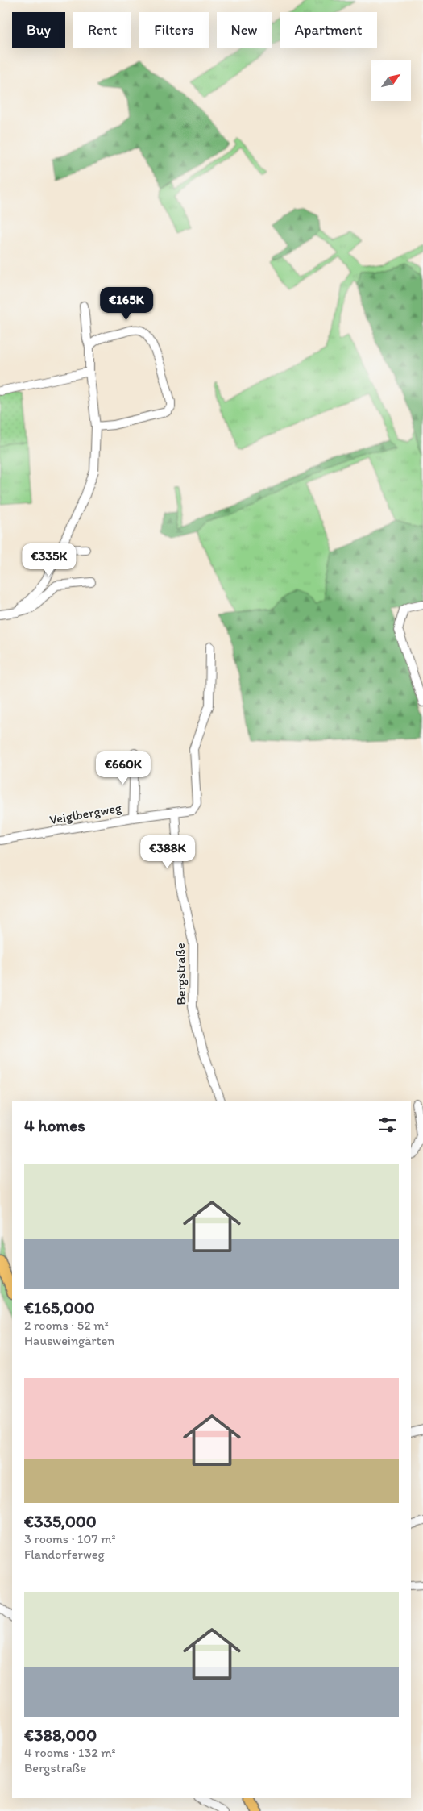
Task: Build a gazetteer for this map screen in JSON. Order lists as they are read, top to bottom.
{
  "streets": {
    "street": ["Veiglbergweg", "Bergstraße"]
  },
  "crossings": [
    ["Veiglbergweg", "Bergstraße"]
  ],
  "north": "top right",
  "page": {
    "chip": [
      "Buy",
      "Rent",
      "Filters",
      "New",
      "Apartment"
    ],
    "price": [
      "€165K",
      "€335K",
      "€660K",
      "€388K"
    ],
    "heading": "4 homes",
    "list": [
      {
        "name": "€165,000",
        "note": "2 rooms · 52 m² · Hausweingärten"
      },
      {
        "name": "€335,000",
        "note": "3 rooms · 107 m² · Flandorferweg"
      },
      {
        "name": "€388,000",
        "note": "4 rooms · 132 m² · Bergstraße"
      }
    ]
  }
}
